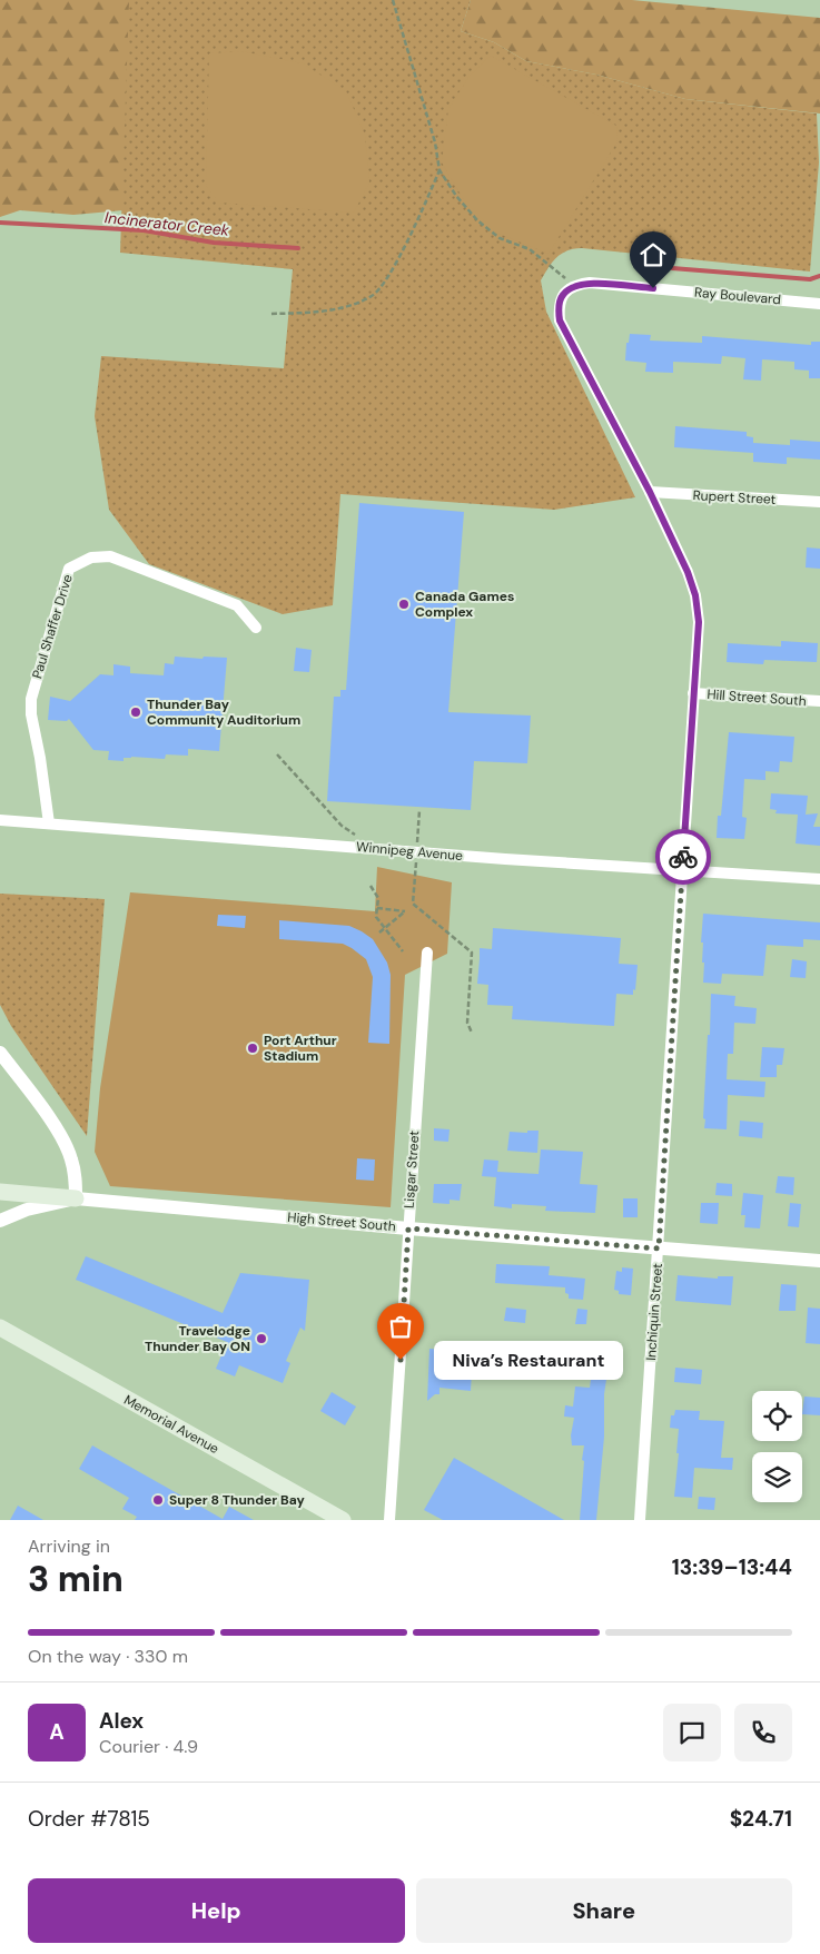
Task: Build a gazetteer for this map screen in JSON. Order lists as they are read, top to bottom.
{
  "streets": {
    "main road": ["Memorial Avenue"],
    "street": [
      "Ray Boulevard",
      "Rupert Street",
      "Paul Shaffer Drive",
      "Hill Street South",
      "Winnipeg Avenue",
      "Lisgar Street",
      "High Street South",
      "Inchiquin Street"
    ]
  },
  "crossings": [
    ["Ray Boulevard", "Inchiquin Street"],
    ["Rupert Street", "Inchiquin Street"],
    ["Paul Shaffer Drive", "Winnipeg Avenue"],
    ["Hill Street South", "Inchiquin Street"],
    ["Winnipeg Avenue", "Inchiquin Street"],
    ["Lisgar Street", "High Street South"],
    ["High Street South", "Inchiquin Street"]
  ],
  "water": ["Incinerator Creek"],
  "places": [
    "Canada Games Complex",
    "Thunder Bay Community Auditorium",
    "Port Arthur Stadium",
    "Travelodge Thunder Bay ON",
    "Niva’s Restaurant",
    "Super 8 Thunder Bay"
  ],
  "page": {
    "bubble": "Niva’s Restaurant",
    "heading": ["3 min", "Arriving in", "13:39–13:44"],
    "panel": [
      "Alex",
      "Courier · 4.9",
      "Order #7815",
      "$24.71"
    ],
    "bar": "On the way · 330 m",
    "round": "A",
    "buttons": ["Help", "Share"]
  }
}
